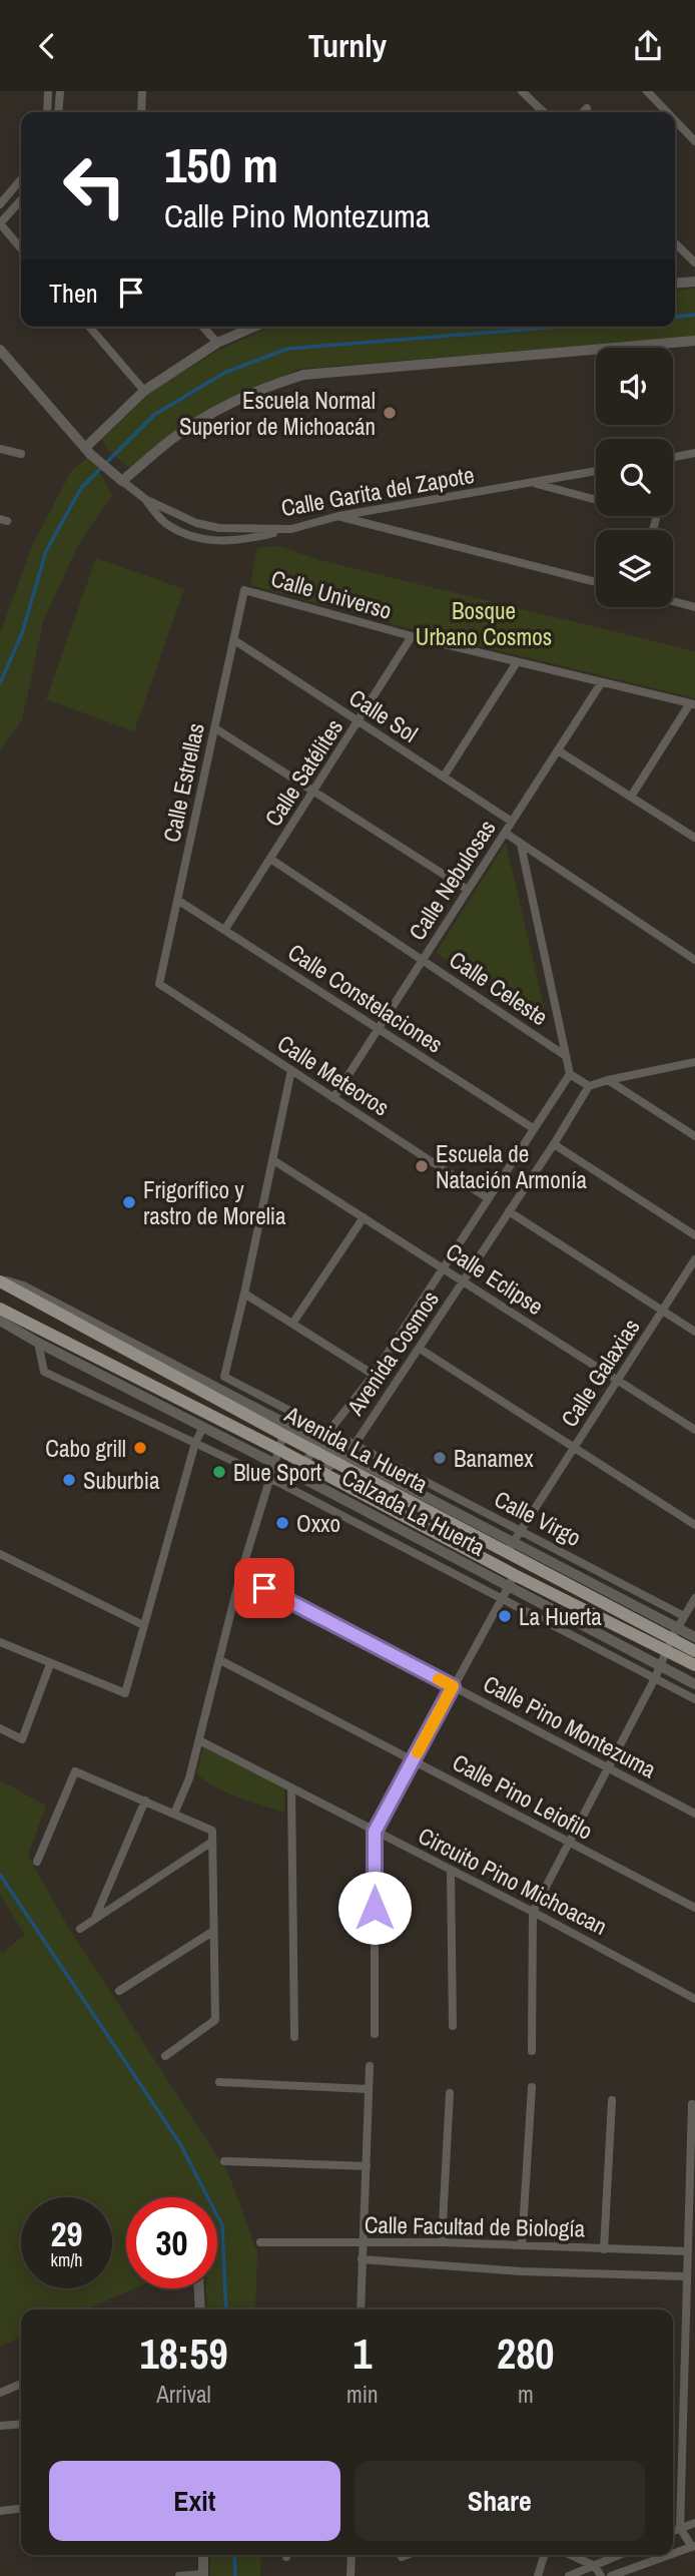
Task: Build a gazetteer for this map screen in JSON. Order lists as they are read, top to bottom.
{
  "streets": {
    "main road": ["Avenida La Huerta"],
    "street": [
      "Calle Garita del Zapote",
      "Calle Universo",
      "Calle Sol",
      "Calle Satélites",
      "Calle Estrellas",
      "Calle Nebulosas",
      "Calle Celeste",
      "Calle Constelaciones",
      "Calle Meteoros",
      "Calle Eclipse",
      "Avenida Cosmos",
      "Calle Galaxias",
      "Calzada La Huerta",
      "Calle Virgo",
      "Calle Pino Montezuma",
      "Calle Pino Leiofilo",
      "Circuito Pino Michoacan",
      "Calle Facultad de Biología"
    ]
  },
  "crossings": [
    ["Calle Universo", "Calle Satélites"],
    ["Calle Universo", "Calle Estrellas"],
    ["Calle Universo", "Calle Nebulosas"],
    ["Calle Sol", "Calle Satélites"],
    ["Calle Sol", "Calle Estrellas"],
    ["Calle Sol", "Calle Nebulosas"],
    ["Calle Satélites", "Calle Celeste"],
    ["Calle Satélites", "Calle Constelaciones"],
    ["Calle Estrellas", "Calle Constelaciones"],
    ["Calle Estrellas", "Calle Meteoros"],
    ["Calle Nebulosas", "Calle Celeste"],
    ["Calle Nebulosas", "Calle Constelaciones"],
    ["Calle Nebulosas", "Calle Meteoros"],
    ["Calle Constelaciones", "Avenida Cosmos"],
    ["Calle Meteoros", "Avenida Cosmos"],
    ["Calle Eclipse", "Avenida Cosmos"],
    ["Calle Eclipse", "Calle Galaxias"],
    ["Avenida Cosmos", "Avenida La Huerta"],
    ["Avenida Cosmos", "Calzada La Huerta"],
    ["Avenida Cosmos", "Calle Virgo"],
    ["Calle Galaxias", "Avenida La Huerta"],
    ["Calle Galaxias", "Calle Virgo"],
    ["Avenida La Huerta", "Calzada La Huerta"],
    ["Avenida La Huerta", "Calle Virgo"]
  ],
  "parks": ["Bosque Urbano Cosmos"],
  "places": [
    "Escuela Normal Superior de Michoacán",
    "Escuela de Natación Armonía",
    "Frigorífico y rastro de Morelia",
    "Cabo grill",
    "Banamex",
    "Blue Sport",
    "Suburbia",
    "Oxxo",
    "La Huerta"
  ],
  "page": {
    "header": "Turnly",
    "turn": ["150 m", "Calle Pino Montezuma"],
    "then": "Then",
    "speed": "29 km/h",
    "limit": "30",
    "eta": [
      "18:59",
      "Arrival",
      "1",
      "min",
      "280",
      "m"
    ],
    "buttons": ["Exit", "Share"]
  }
}
